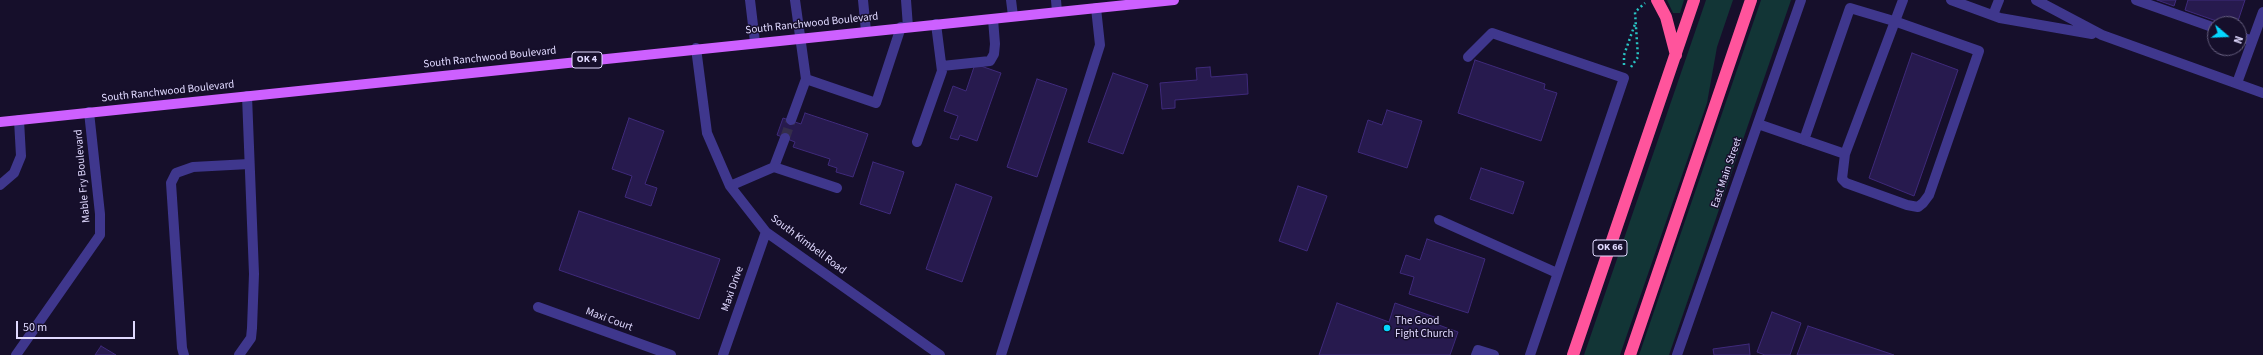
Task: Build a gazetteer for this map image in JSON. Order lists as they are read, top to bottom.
{
  "streets": {
    "highway": ["OK 66"],
    "main road": ["South Ranchwood Boulevard", "OK 4"],
    "street": [
      "East Main Street",
      "Mable Fry Boulevard",
      "South Kimbell Road",
      "Maxi Drive",
      "Maxi Court"
    ]
  },
  "crossings": [
    ["South Ranchwood Boulevard", "Mable Fry Boulevard"],
    ["South Ranchwood Boulevard", "South Kimbell Road"],
    ["South Kimbell Road", "Maxi Drive"]
  ],
  "places": ["The Good Fight Church"],
  "scale_bar": "50 m",
  "north": "right"
}
